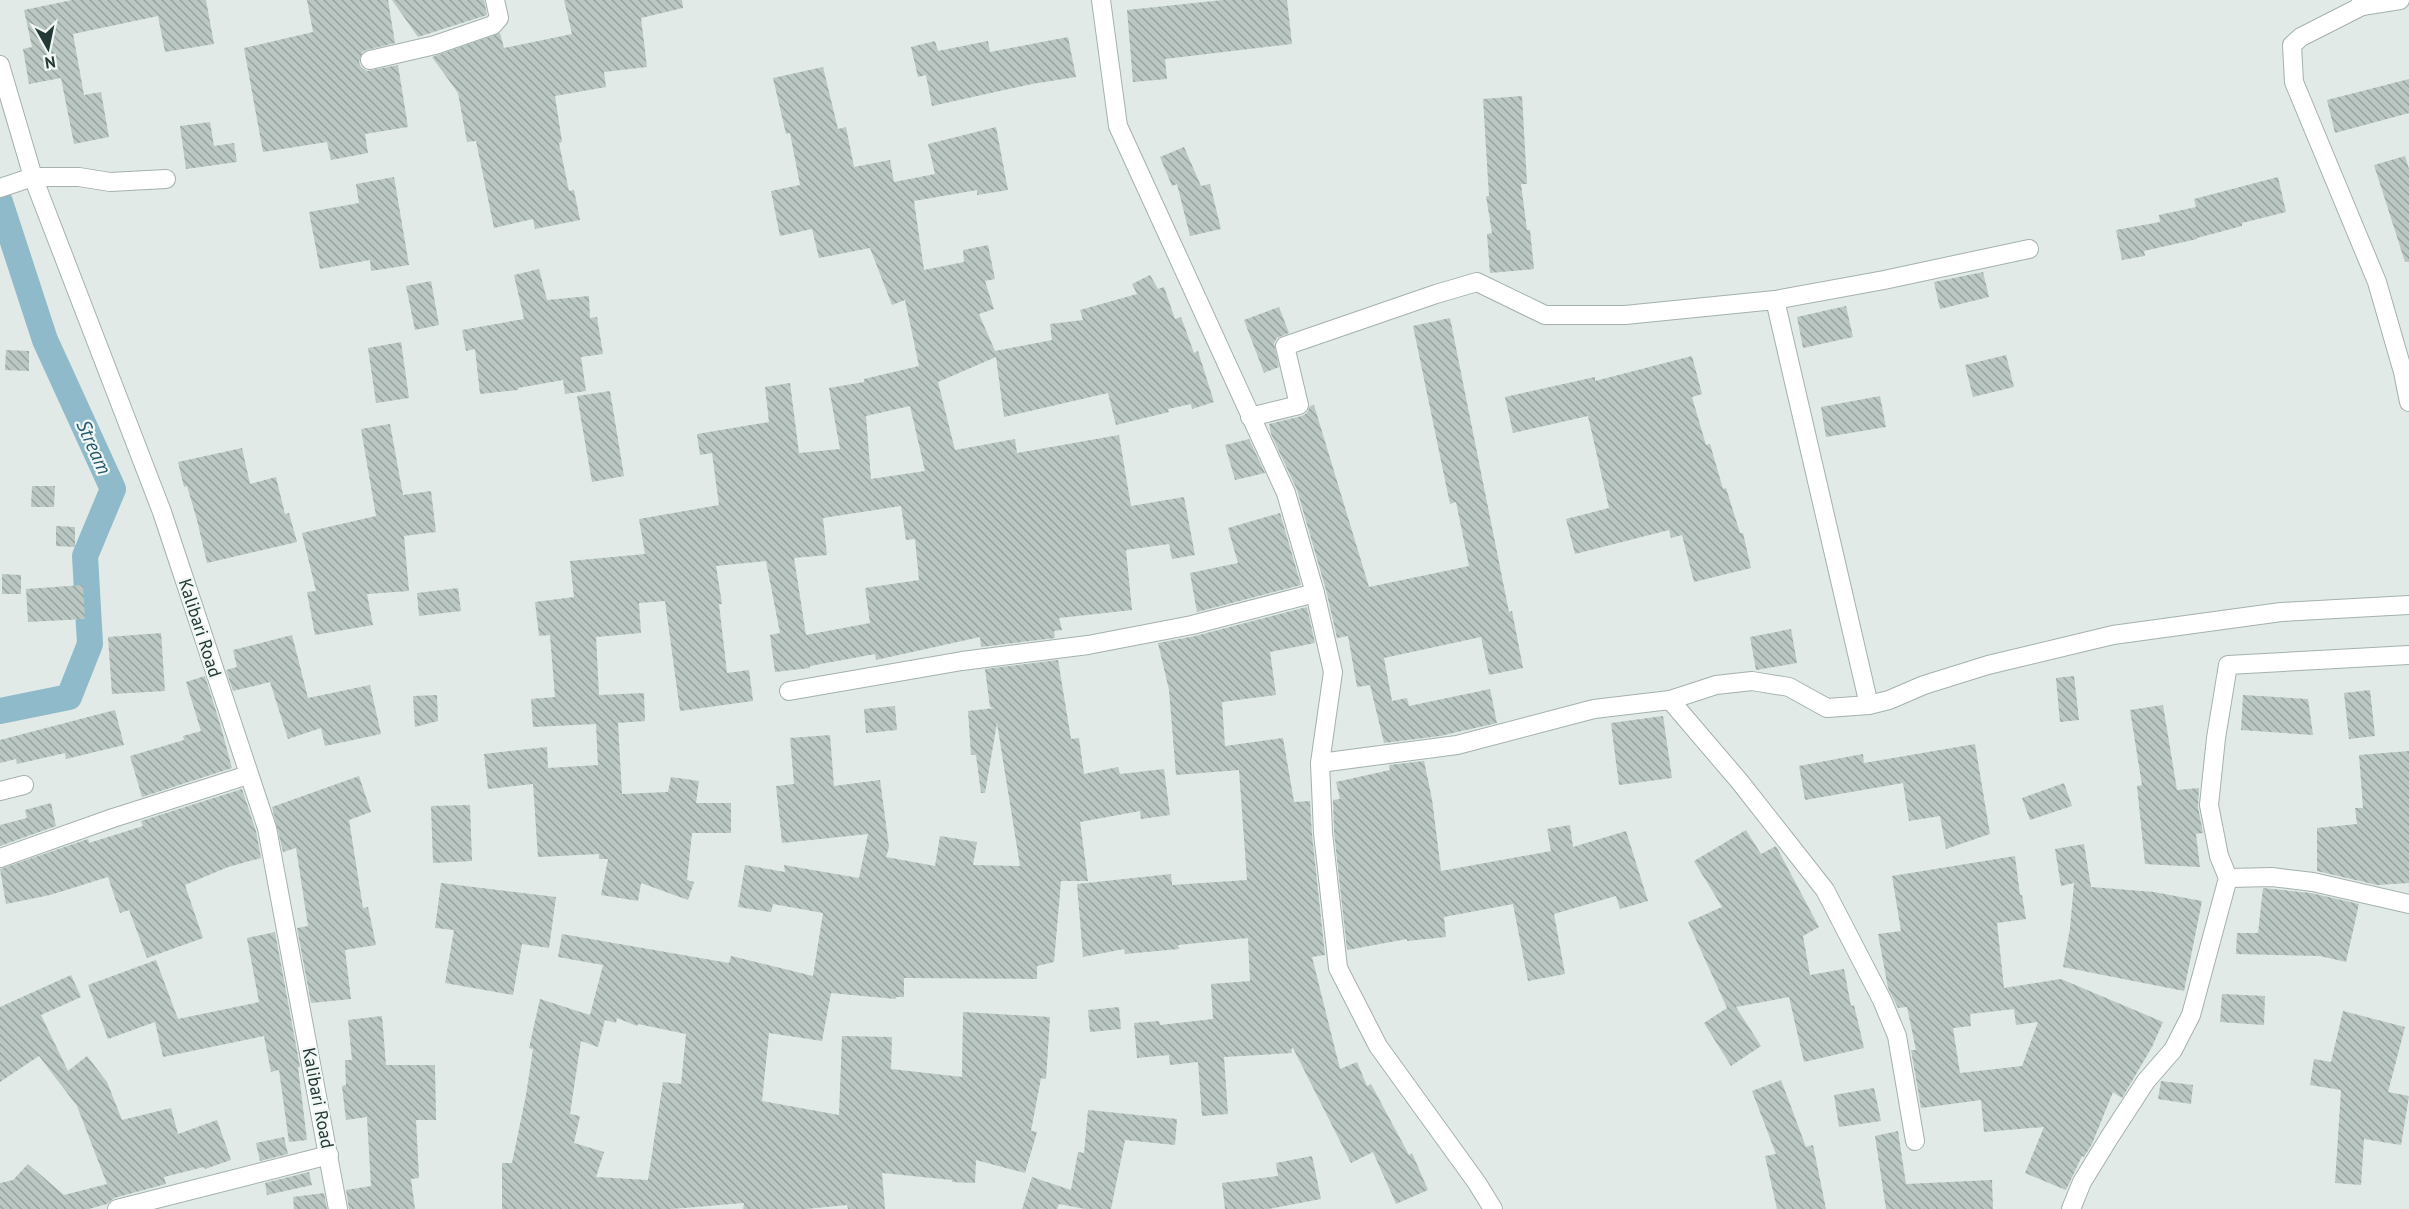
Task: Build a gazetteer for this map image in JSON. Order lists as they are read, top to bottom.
{
  "streets": {
    "street": ["Kalibari Road"]
  },
  "water": ["Stream"],
  "north": "bottom"
}
